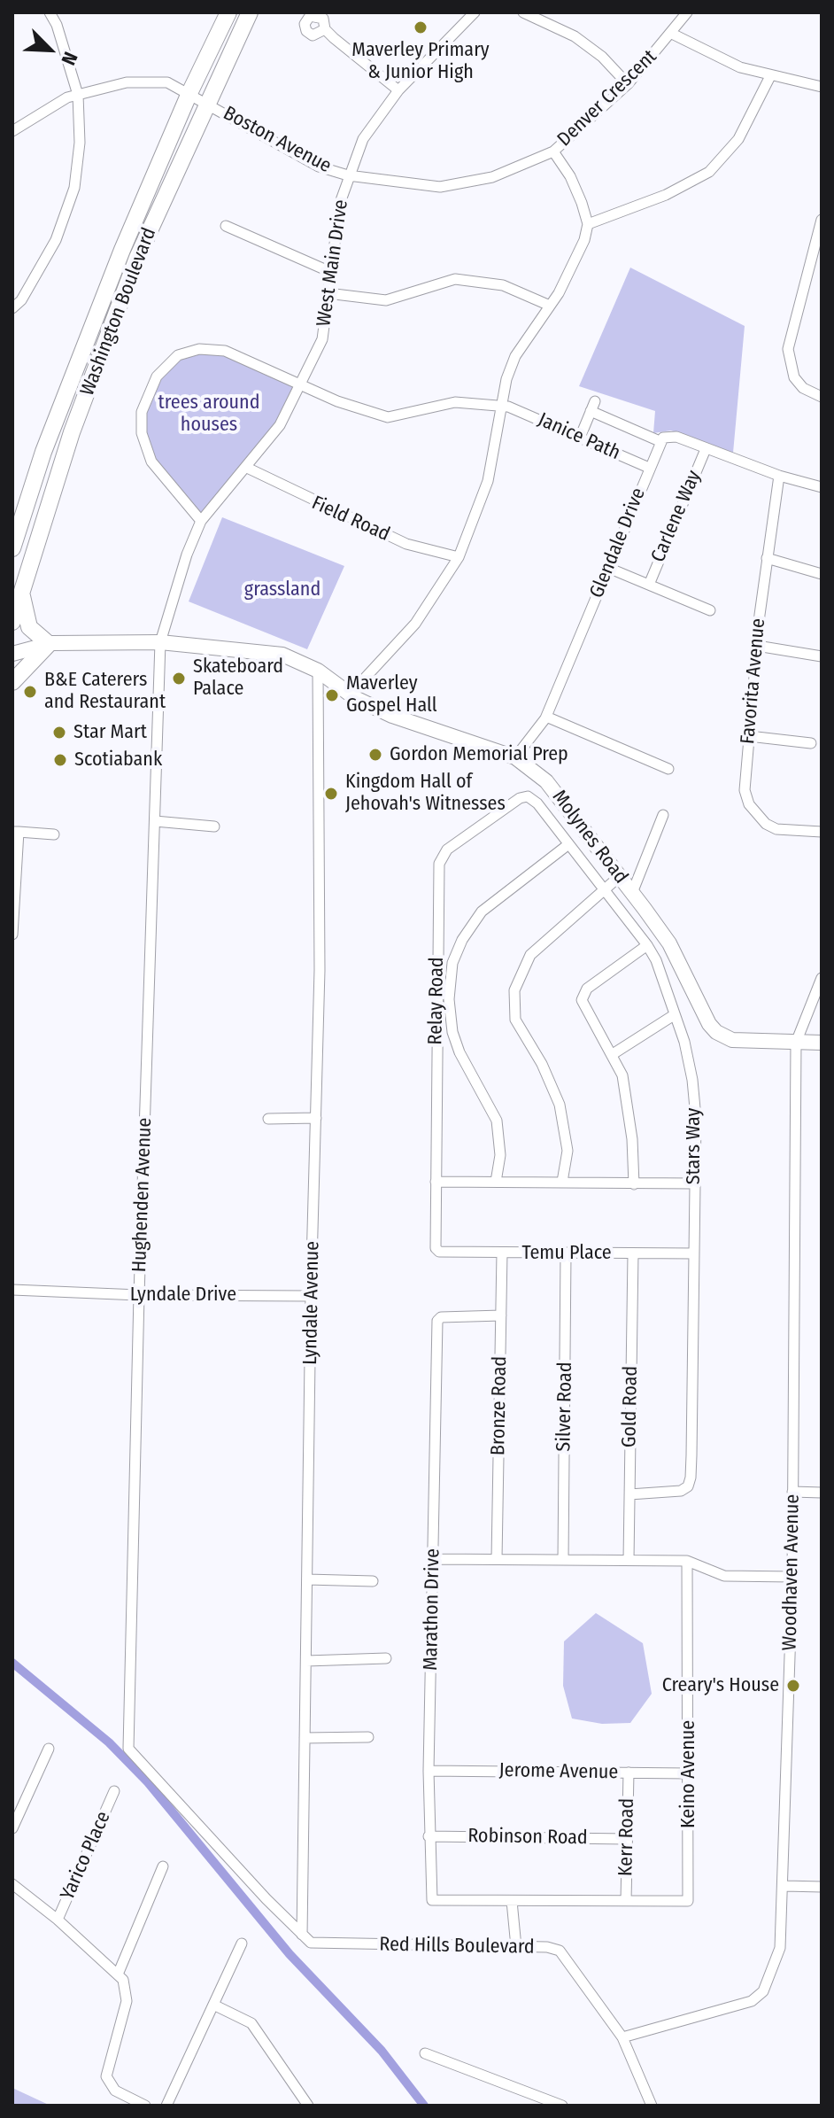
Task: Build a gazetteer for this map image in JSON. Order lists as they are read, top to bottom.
{
  "streets": {
    "highway": ["Washington Boulevard"],
    "main road": ["Molynes Road"],
    "street": [
      "Denver Crescent",
      "Boston Avenue",
      "West Main Drive",
      "Janice Path",
      "Carlene Way",
      "Field Road",
      "Glendale Drive",
      "Favorita Avenue",
      "Relay Road",
      "Stars Way",
      "Hughenden Avenue",
      "Temu Place",
      "Lyndale Drive",
      "Lyndale Avenue",
      "Bronze Road",
      "Silver Road",
      "Gold Road",
      "Woodhaven Avenue",
      "Marathon Drive",
      "Jerome Avenue",
      "Keino Avenue",
      "Robinson Road",
      "Kerr Road",
      "Yarico Place",
      "Red Hills Boulevard"
    ]
  },
  "crossings": [
    ["Denver Crescent", "Boston Avenue"],
    ["Denver Crescent", "West Main Drive"],
    ["Boston Avenue", "West Main Drive"],
    ["Boston Avenue", "Washington Boulevard"],
    ["West Main Drive", "Janice Path"],
    ["West Main Drive", "Field Road"],
    ["West Main Drive", "Molynes Road"],
    ["West Main Drive", "Hughenden Avenue"],
    ["Janice Path", "Glendale Drive"],
    ["Glendale Drive", "Molynes Road"],
    ["Molynes Road", "Hughenden Avenue"],
    ["Molynes Road", "Lyndale Avenue"],
    ["Molynes Road", "Woodhaven Avenue"],
    ["Relay Road", "Stars Way"],
    ["Relay Road", "Temu Place"],
    ["Stars Way", "Temu Place"],
    ["Stars Way", "Gold Road"],
    ["Hughenden Avenue", "Lyndale Drive"],
    ["Hughenden Avenue", "Lyndale Avenue"],
    ["Hughenden Avenue", "Red Hills Boulevard"],
    ["Temu Place", "Bronze Road"],
    ["Temu Place", "Silver Road"],
    ["Temu Place", "Gold Road"],
    ["Lyndale Drive", "Lyndale Avenue"],
    ["Lyndale Avenue", "Red Hills Boulevard"],
    ["Bronze Road", "Marathon Drive"],
    ["Woodhaven Avenue", "Red Hills Boulevard"],
    ["Marathon Drive", "Jerome Avenue"],
    ["Marathon Drive", "Keino Avenue"],
    ["Marathon Drive", "Robinson Road"],
    ["Jerome Avenue", "Keino Avenue"],
    ["Jerome Avenue", "Kerr Road"],
    ["Keino Avenue", "Kerr Road"],
    ["Robinson Road", "Kerr Road"]
  ],
  "parks": ["trees around houses", "grassland"],
  "places": [
    "Maverley Primary & Junior High",
    "Skateboard Palace",
    "B&E Caterers and Restaurant",
    "Maverley Gospel Hall",
    "Star Mart",
    "Gordon Memorial Prep",
    "Scotiabank",
    "Kingdom Hall of Jehovah's Witnesses",
    "Creary's House"
  ],
  "north": "bottom right"
}
